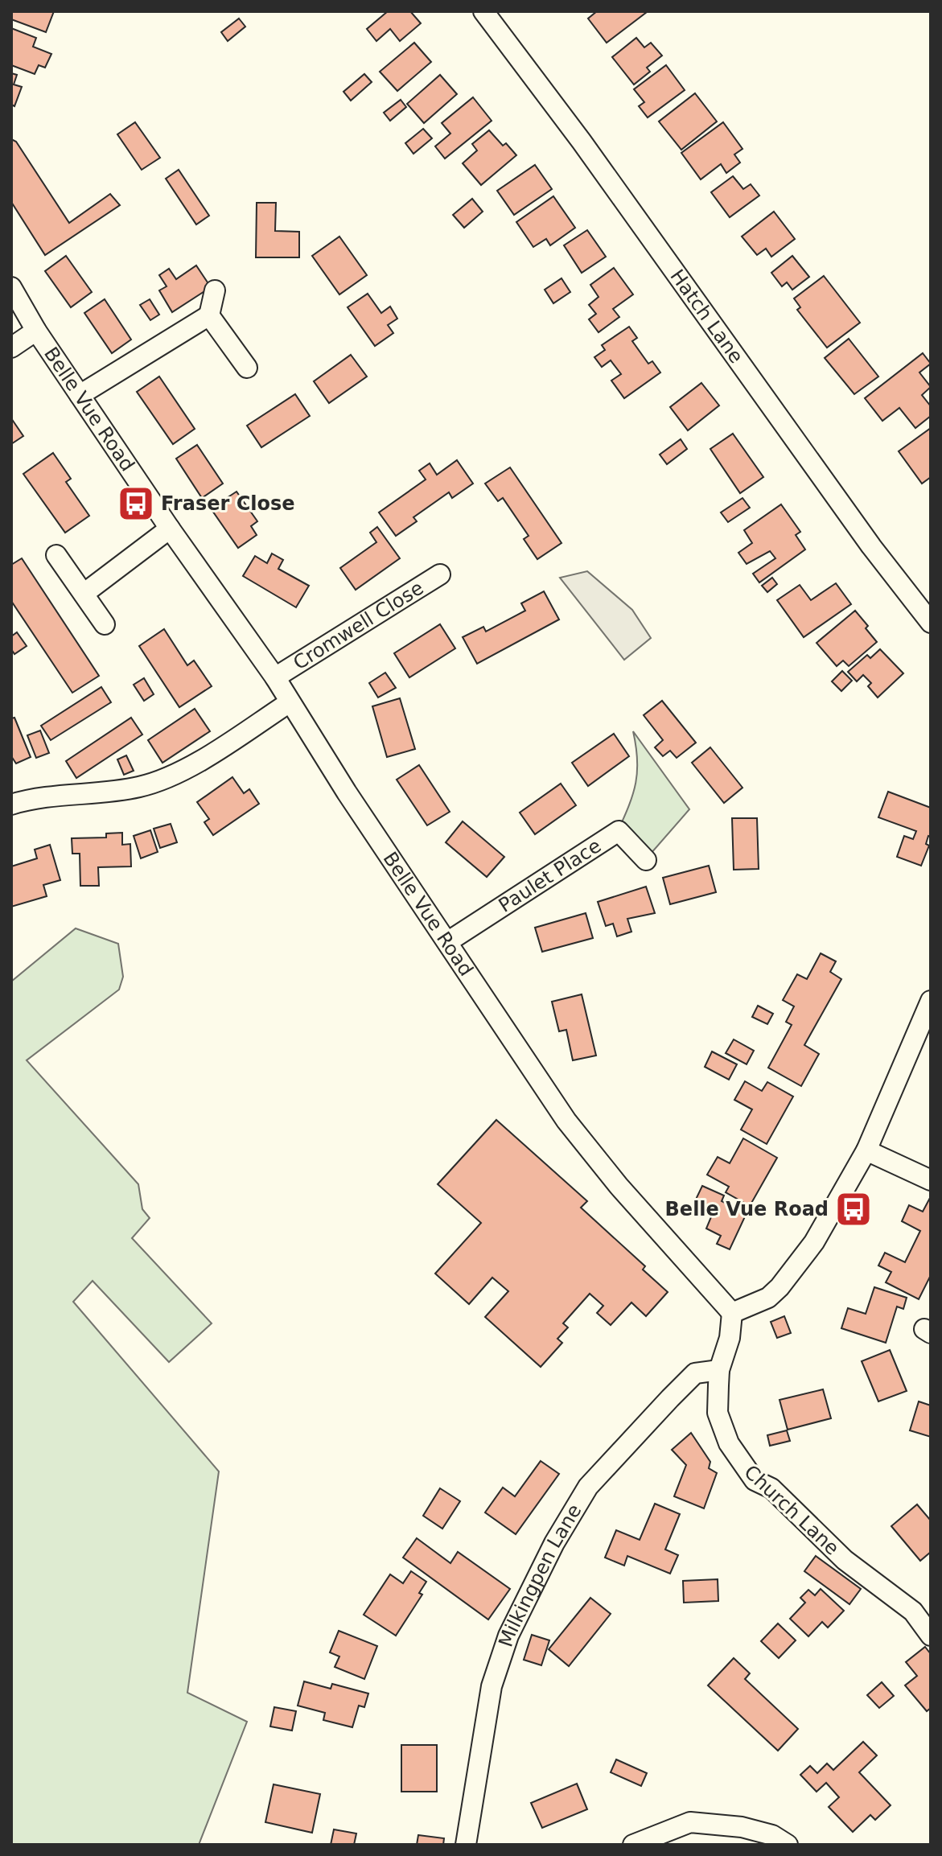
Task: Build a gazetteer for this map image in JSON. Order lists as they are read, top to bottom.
{
  "streets": {
    "street": [
      "Hatch Lane",
      "Belle Vue Road",
      "Cromwell Close",
      "Paulet Place",
      "Church Lane",
      "Milkingpen Lane"
    ]
  },
  "crossings": [
    ["Belle Vue Road", "Cromwell Close"],
    ["Belle Vue Road", "Paulet Place"],
    ["Belle Vue Road", "Church Lane"],
    ["Church Lane", "Milkingpen Lane"]
  ],
  "places": {
    "bus stop": ["Fraser Close", "Belle Vue Road"]
  }
}
